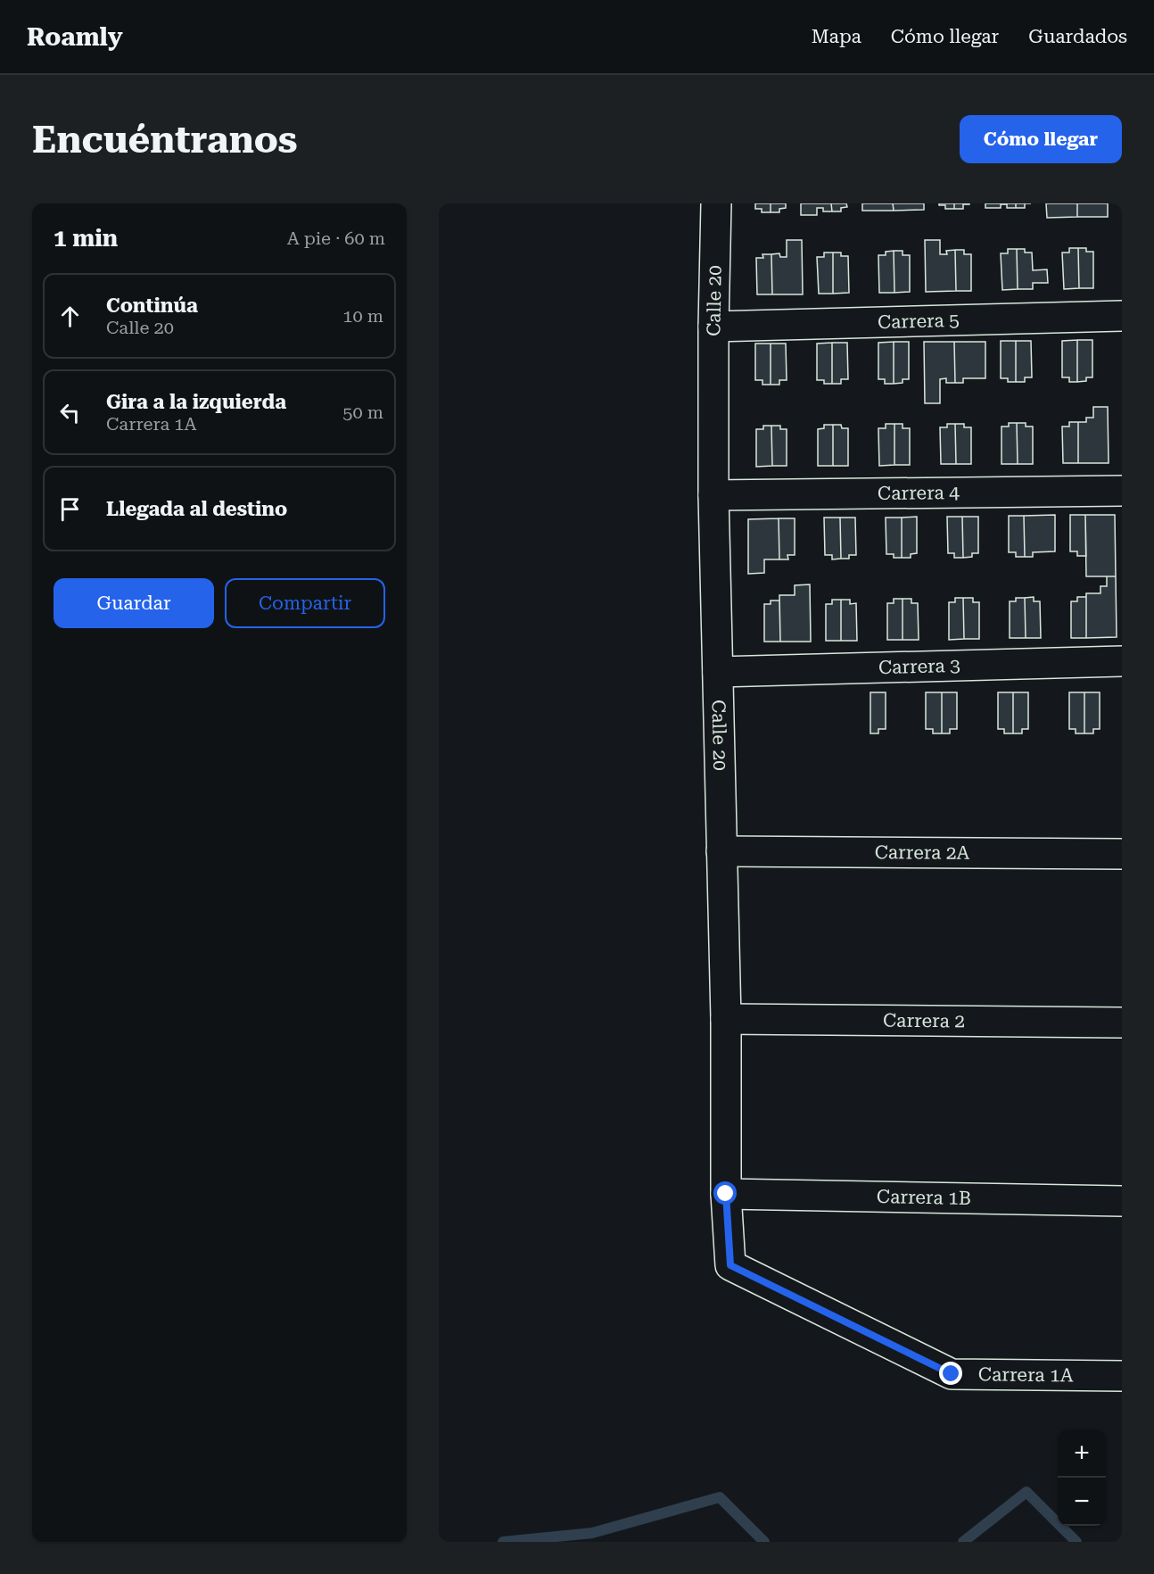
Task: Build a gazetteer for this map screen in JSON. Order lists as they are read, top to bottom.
{
  "streets": {
    "street": [
      "Calle 20",
      "Carrera 5",
      "Carrera 4",
      "Carrera 3",
      "Carrera 2A",
      "Carrera 2",
      "Carrera 1B",
      "Carrera 1A"
    ]
  },
  "crossings": [
    ["Calle 20", "Carrera 5"],
    ["Calle 20", "Carrera 4"],
    ["Calle 20", "Carrera 3"],
    ["Calle 20", "Carrera 2A"],
    ["Calle 20", "Carrera 2"],
    ["Calle 20", "Carrera 1B"],
    ["Calle 20", "Carrera 1A"]
  ],
  "page": {
    "header": "Roamly",
    "nav": ["Mapa", "Cómo llegar", "Guardados"],
    "buttons": [
      "Cómo llegar",
      ["Guardar", "Compartir"]
    ],
    "title": "Encuéntranos",
    "heading": ["1 min", "A pie · 60 m"],
    "list": [
      ["Continúa", "Calle 20", "10 m"],
      ["Gira a la izquierda", "Carrera 1A", "50 m"],
      "Llegada al destino"
    ],
    "map_buttons": ["+", "−"]
  }
}
